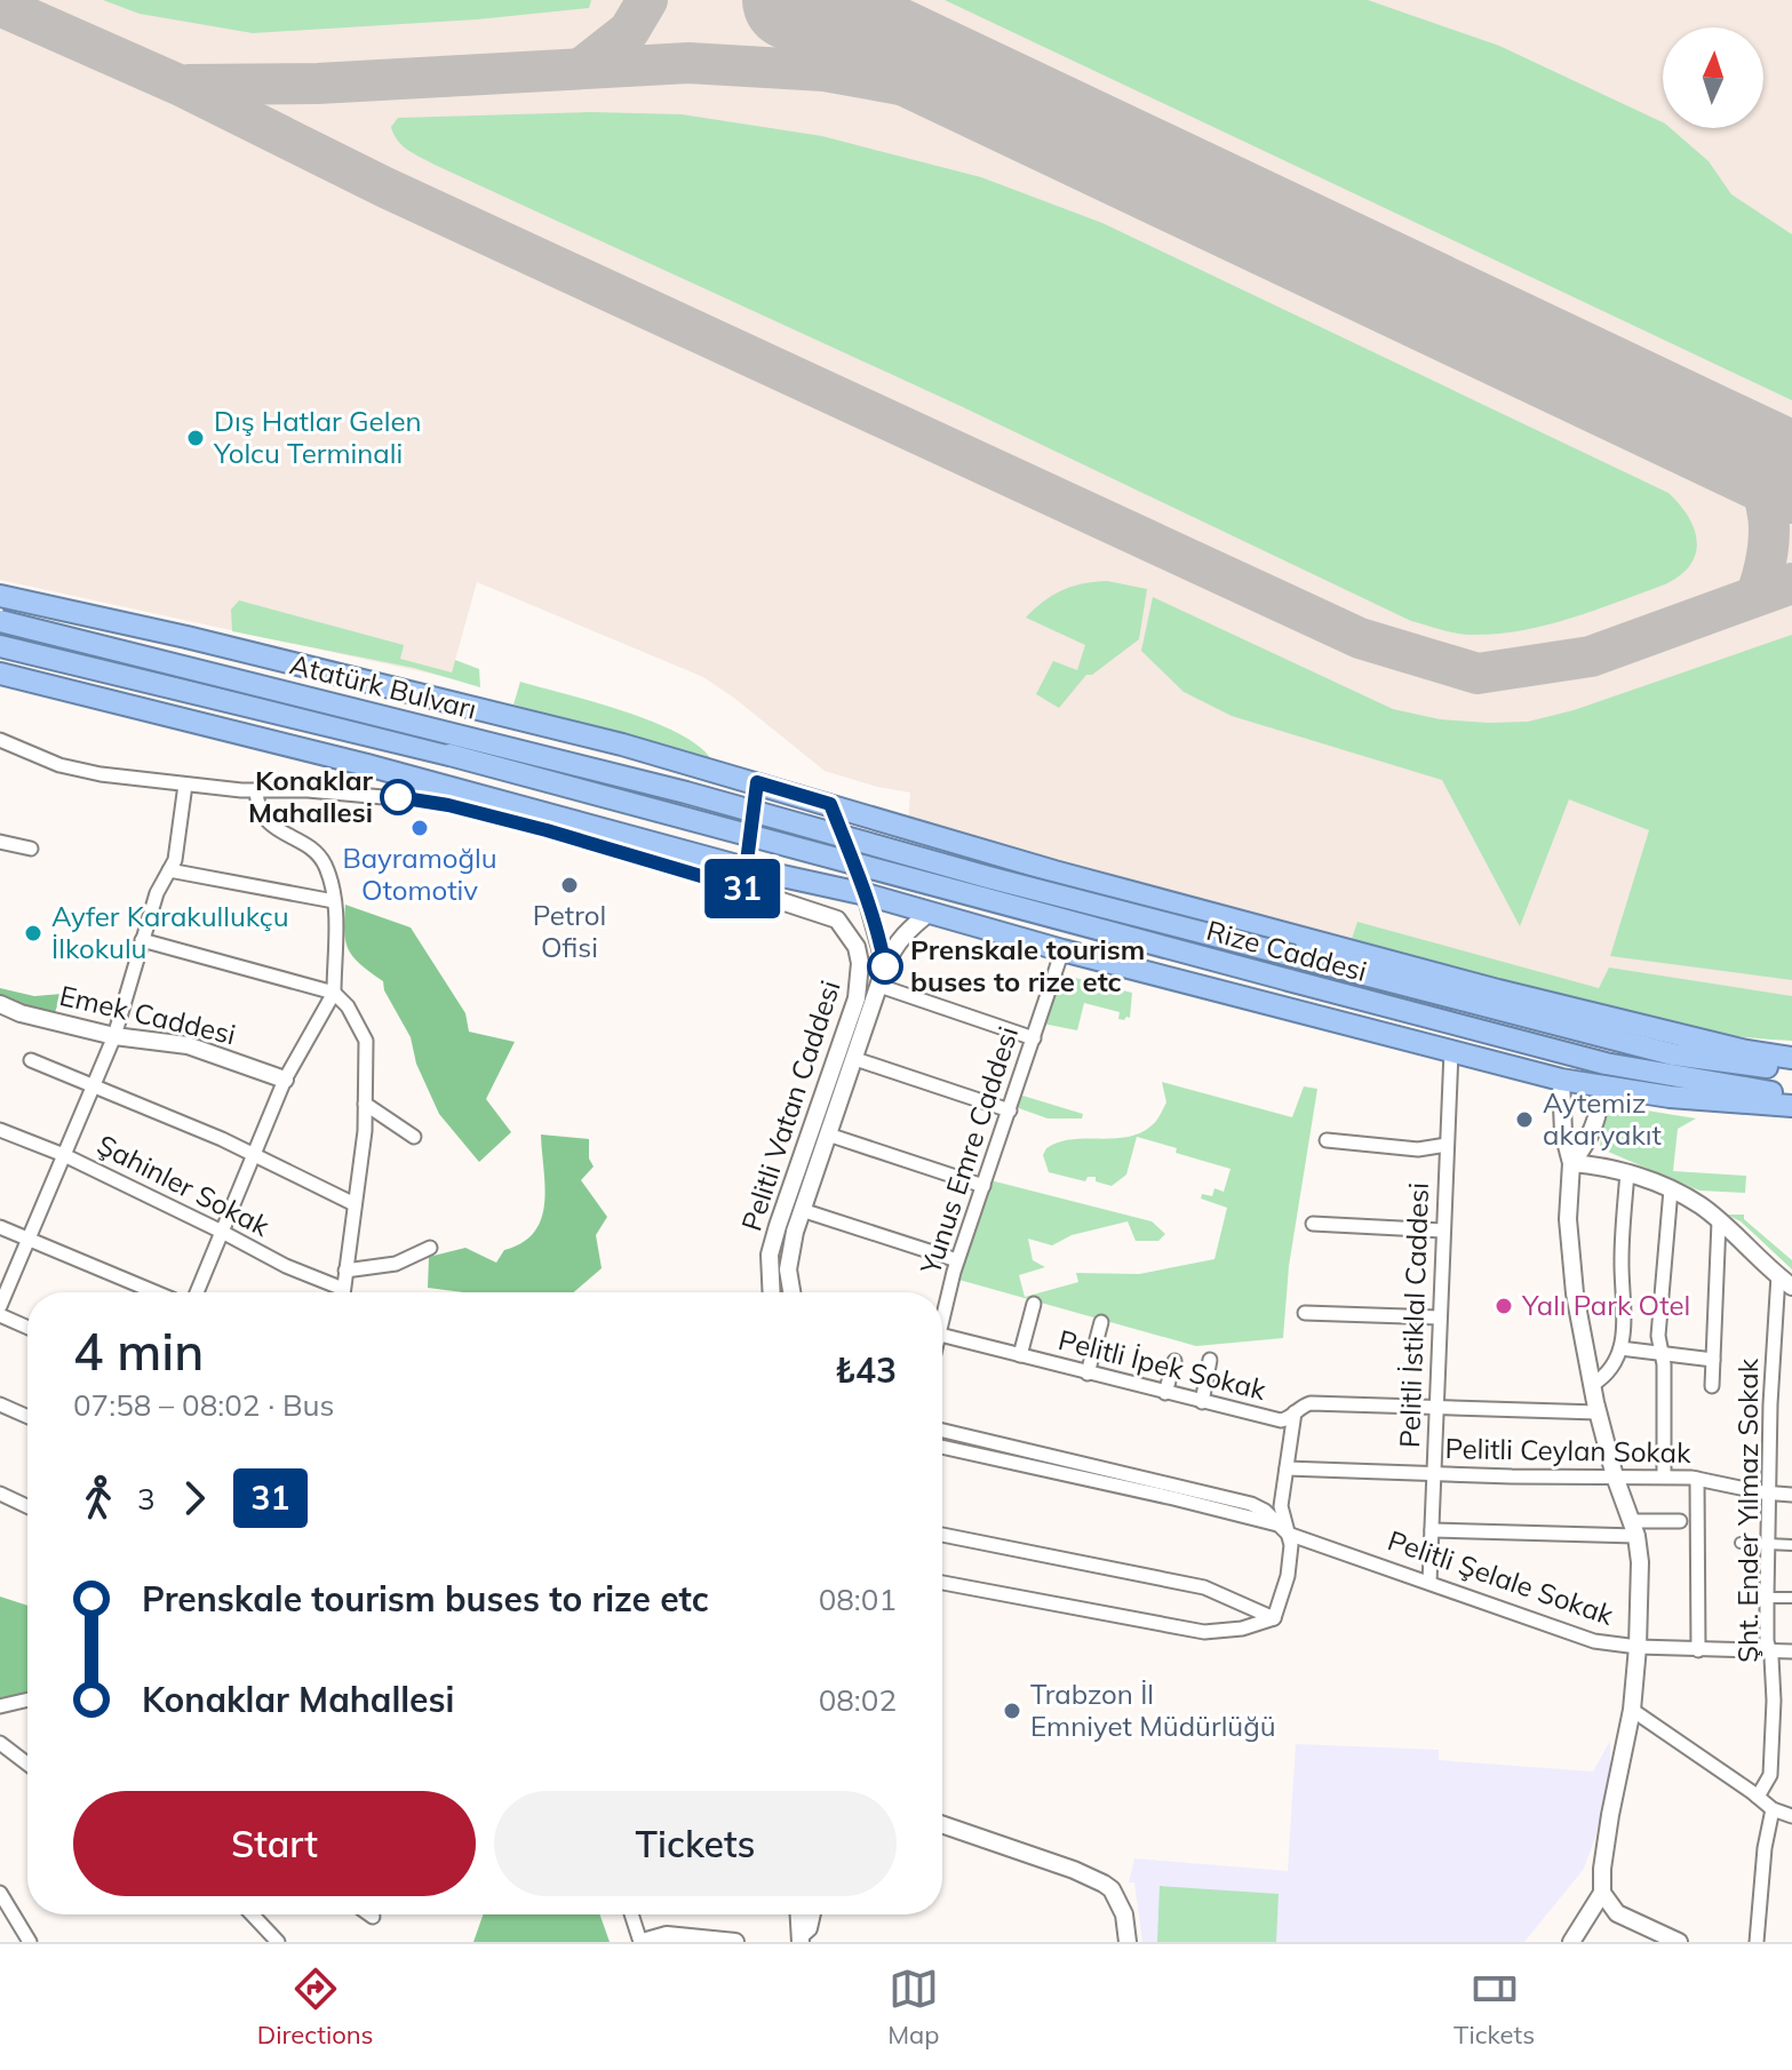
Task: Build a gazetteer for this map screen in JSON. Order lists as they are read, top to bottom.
{
  "streets": {
    "highway": ["Atatürk Bulvarı", "Rize Caddesi"],
    "street": [
      "Emek Caddesi",
      "Pelitli Vatan Caddesi",
      "Yunus Emre Caddesi",
      "Şahinler Sokak",
      "Pelitli İstiklal Caddesi",
      "Pelitli İpek Sokak",
      "Pelitli Ceylan Sokak",
      "Şht. Ender Yılmaz Sokak",
      "Pelitli Şelale Sokak"
    ]
  },
  "crossings": [
    ["Atatürk Bulvarı", "Rize Caddesi"],
    ["Pelitli İstiklal Caddesi", "Pelitli İpek Sokak"],
    ["Pelitli İstiklal Caddesi", "Pelitli Ceylan Sokak"],
    ["Pelitli İstiklal Caddesi", "Pelitli Şelale Sokak"],
    ["Pelitli Ceylan Sokak", "Şht. Ender Yılmaz Sokak"],
    ["Şht. Ender Yılmaz Sokak", "Pelitli Şelale Sokak"]
  ],
  "places": [
    "Dış Hatlar Gelen Yolcu Terminali",
    "Konaklar Mahallesi",
    "Bayramoğlu Otomotiv",
    "Petrol Ofisi",
    "Ayfer Karakullukçu İlkokulu",
    "Prenskale tourism buses to rize etc",
    "Aytemiz akaryakıt",
    "Yalı Park Otel",
    "Trabzon İl Emniyet Müdürlüğü"
  ],
  "lines": ["bus line 31"],
  "north": "top",
  "page": {
    "on_map": "31",
    "heading": ["4 min", "07:58 – 08:02 · Bus", "₺43"],
    "legs": ["3", "31"],
    "list": [
      {
        "name": "Prenskale tourism buses to rize etc",
        "value": "08:01"
      },
      {
        "name": "Konaklar Mahallesi",
        "value": "08:02"
      }
    ],
    "buttons": ["Start", "Tickets"],
    "tabs": ["Directions", "Map", "Tickets"]
  }
}
